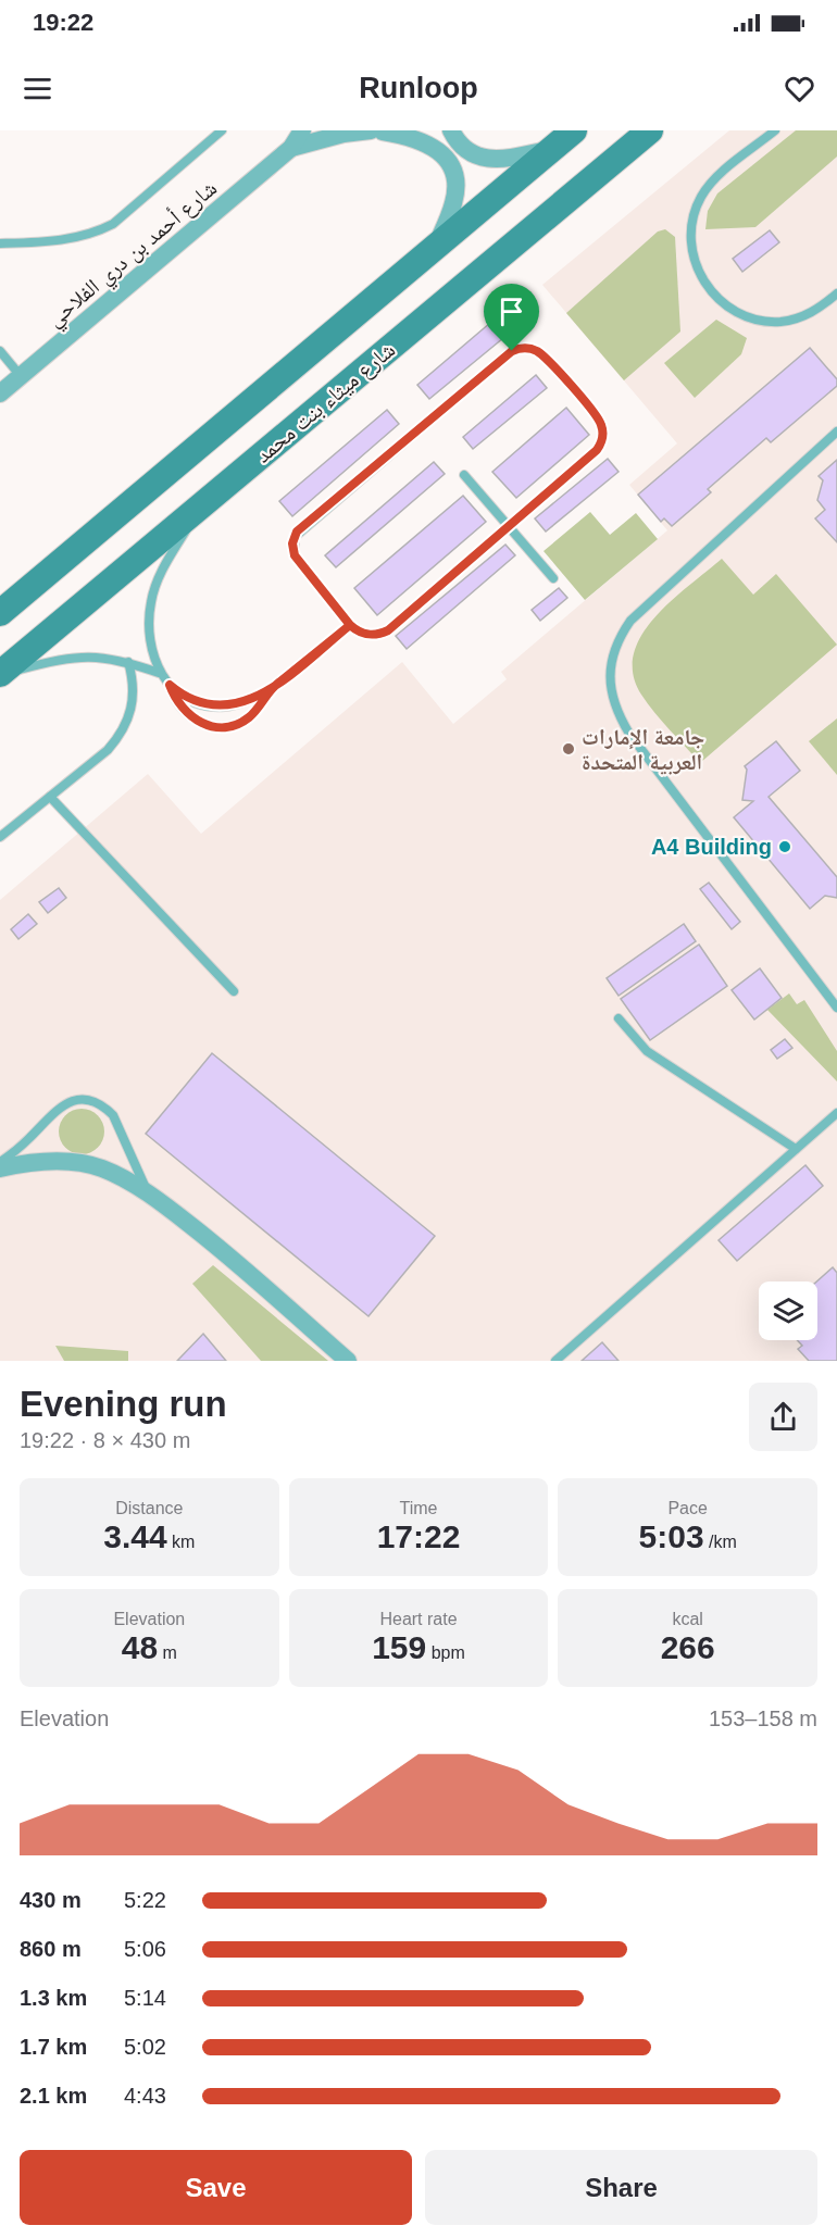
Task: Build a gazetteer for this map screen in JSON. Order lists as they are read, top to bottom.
{
  "streets": {
    "main road": ["شارع ميثاء بنت محمد"],
    "street": ["شارع أحمد بن دري الفلاحي"]
  },
  "places": ["جامعة الإمارات العربية المتحدة", "A4 Building"],
  "page": {
    "status": "19:22",
    "header": "Runloop",
    "heading": ["Evening run", "19:22 · 8 × 430 m"],
    "stats": [
      ["Distance", "3.44 km"],
      ["Time", "17:22"],
      ["Pace", "5:03 /km"],
      ["Elevation", "48 m"],
      ["Heart rate", "159 bpm"],
      ["kcal", "266"]
    ],
    "chart": ["Elevation", "153–158 m"],
    "list": [
      {
        "name": "430 m",
        "note": "5:22"
      },
      {
        "name": "860 m",
        "note": "5:06"
      },
      {
        "name": "1.3 km",
        "note": "5:14"
      },
      {
        "name": "1.7 km",
        "note": "5:02"
      },
      {
        "name": "2.1 km",
        "note": "4:43"
      }
    ],
    "buttons": ["Save", "Share"]
  }
}
